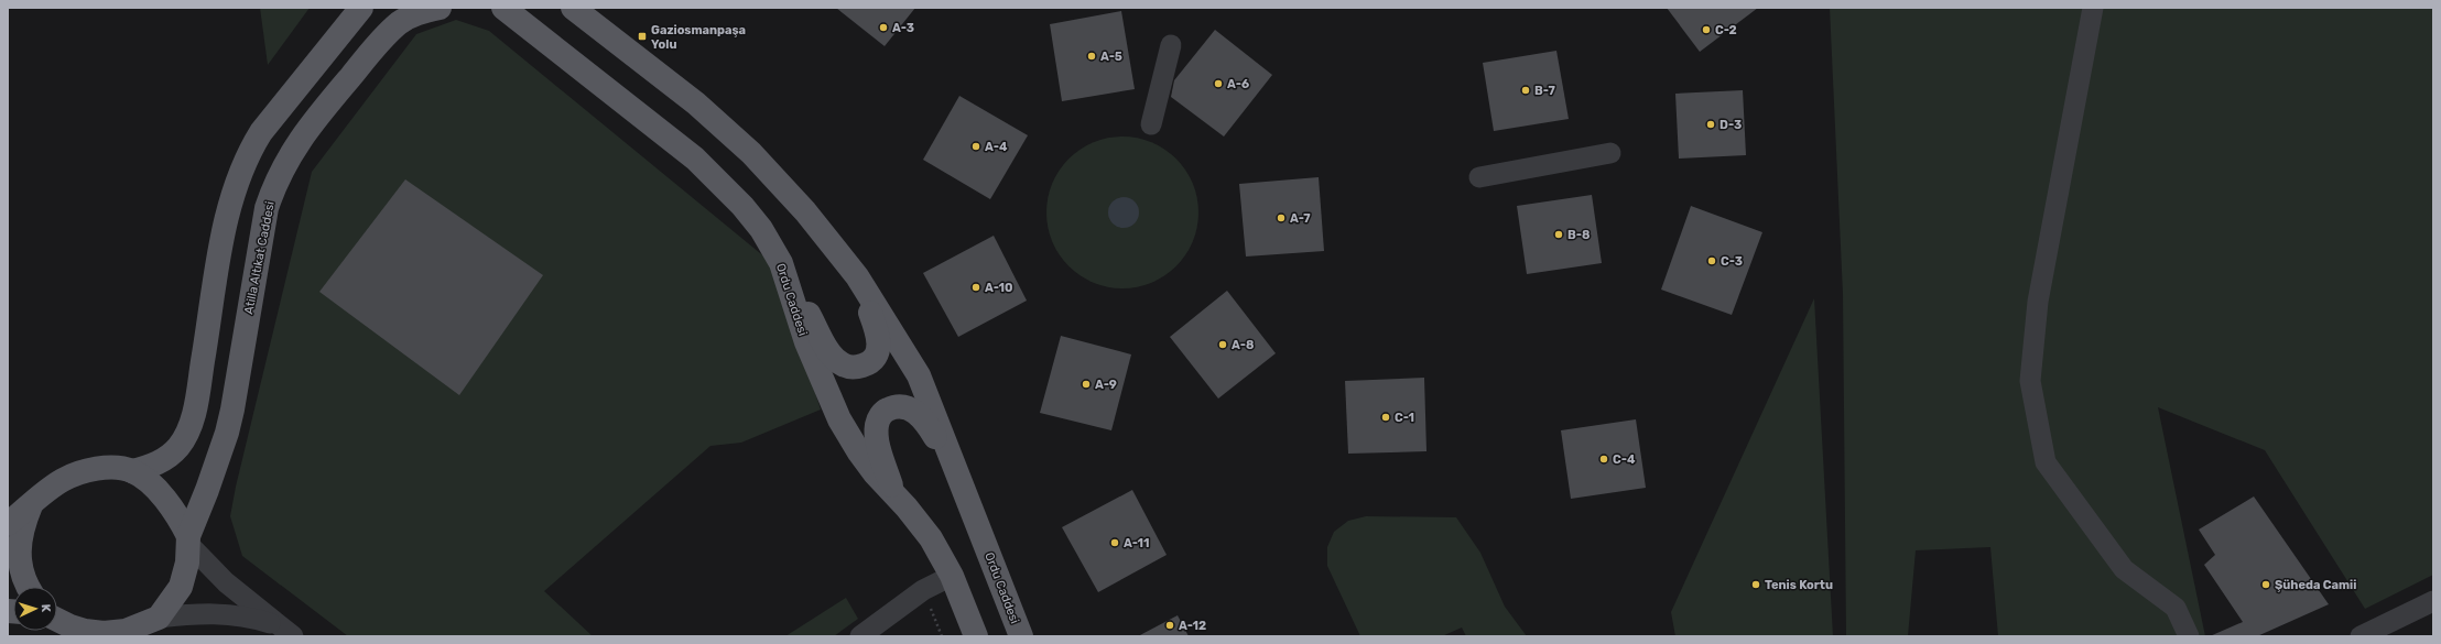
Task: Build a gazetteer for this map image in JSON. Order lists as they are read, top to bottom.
{
  "streets": {
    "main road": ["Atilla Altıkat Caddesi", "Ordu Caddesi"]
  },
  "places": {
    "other": [
      "A-3",
      "C-2",
      "A-5",
      "A-6",
      "B-7",
      "D-3",
      "A-4",
      "A-7",
      "B-8",
      "C-3",
      "A-10",
      "A-8",
      "A-9",
      "C-1",
      "C-4",
      "A-11",
      "Tenis Kortu",
      "Şüheda Camii",
      "A-12"
    ],
    "transit": ["Gaziosmanpaşa Yolu"]
  },
  "north": "right"
}
